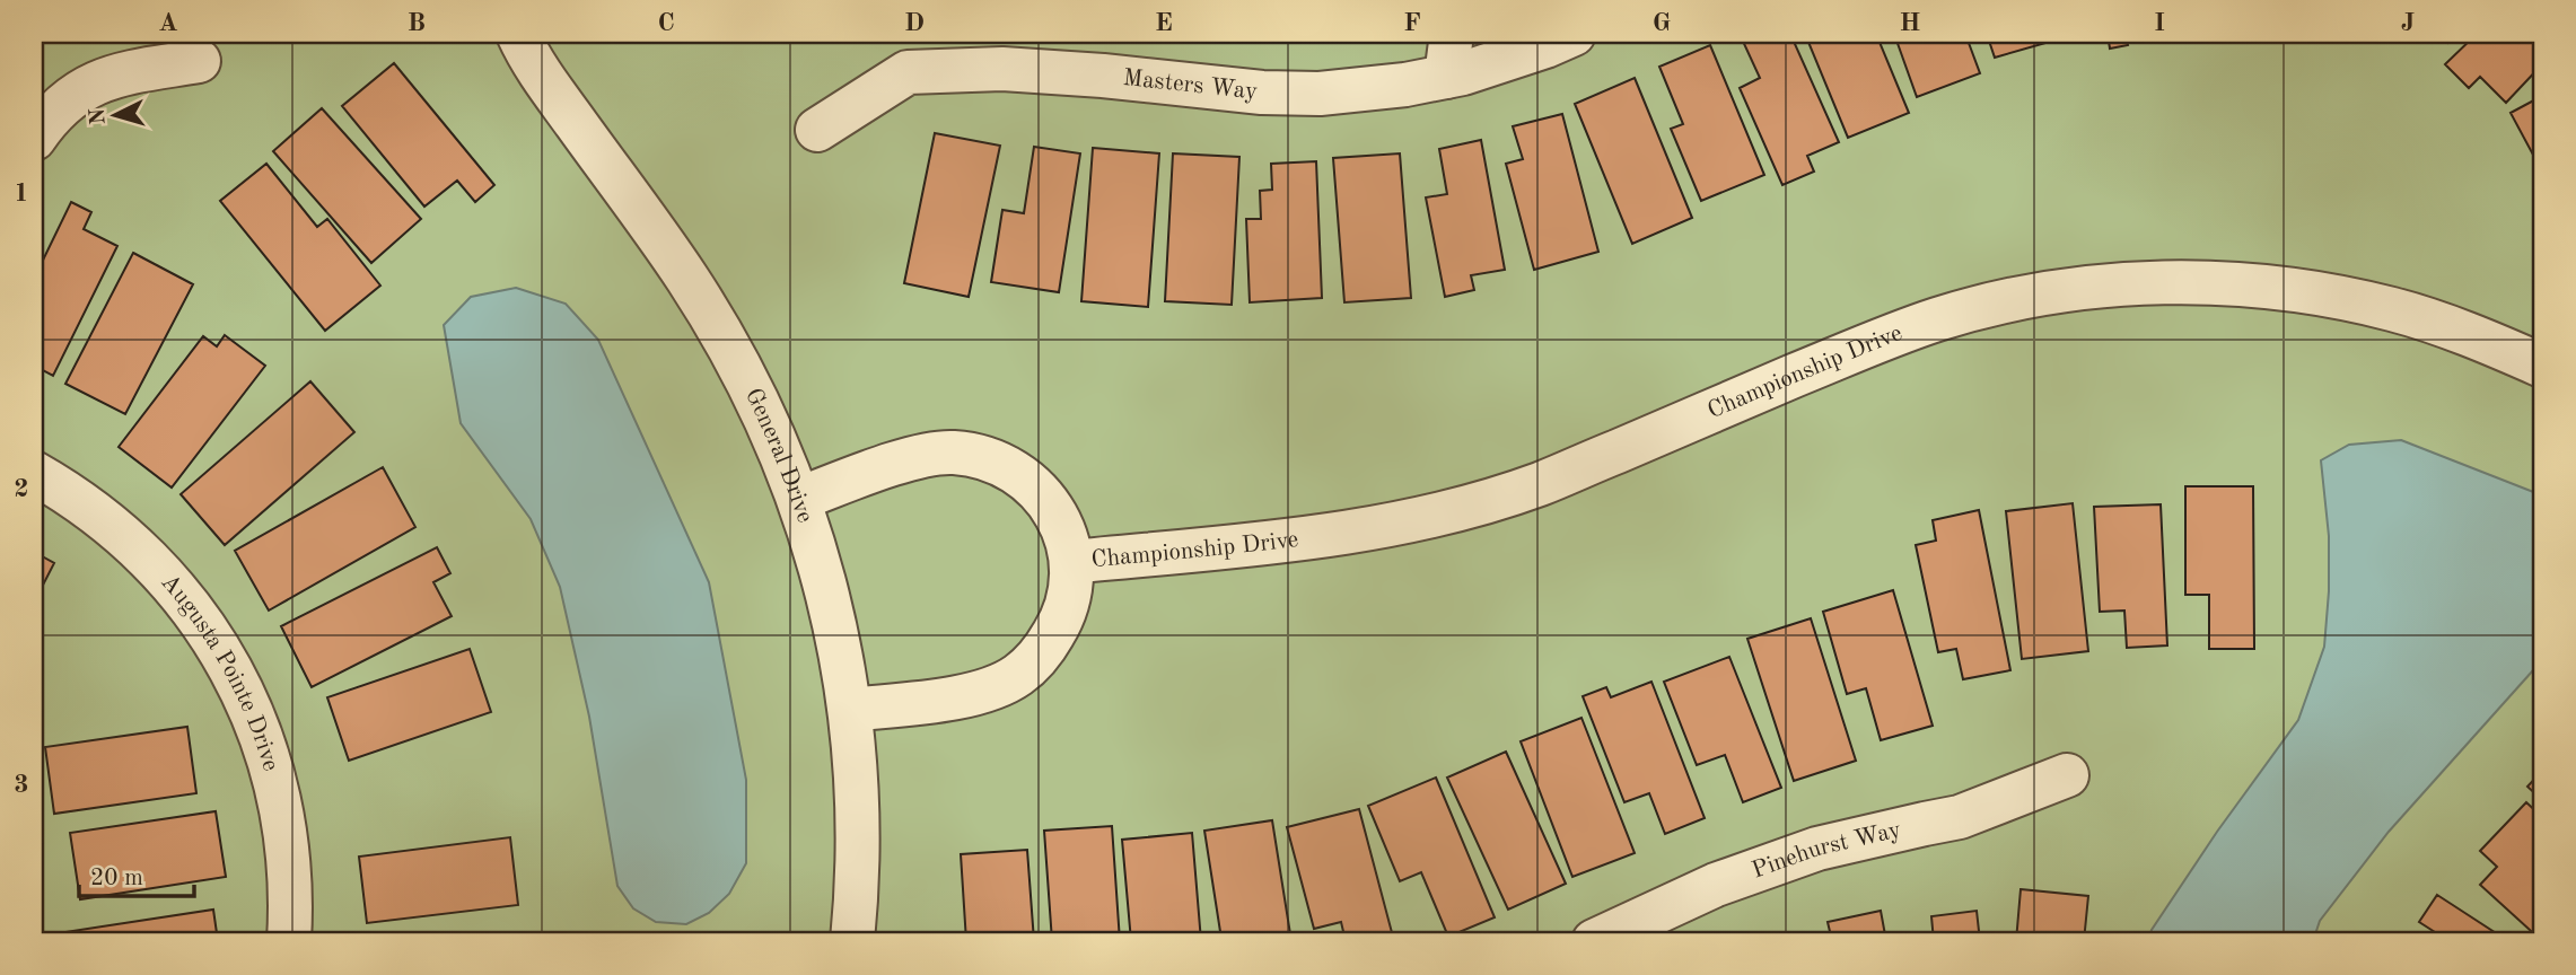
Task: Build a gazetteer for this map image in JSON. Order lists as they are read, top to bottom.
{
  "streets": {
    "street": [
      "Masters Way",
      "Championship Drive",
      "General Drive",
      "Augusta Pointe Drive",
      "Pinehurst Way"
    ]
  },
  "crossings": [
    ["Championship Drive", "General Drive"]
  ],
  "scale_bar": "20 m",
  "north": "left",
  "grid": {
    "columns": [
      "A",
      "B",
      "C",
      "D",
      "E",
      "F",
      "G",
      "H",
      "I",
      "J"
    ],
    "rows": ["1", "2", "3"]
  }
}
